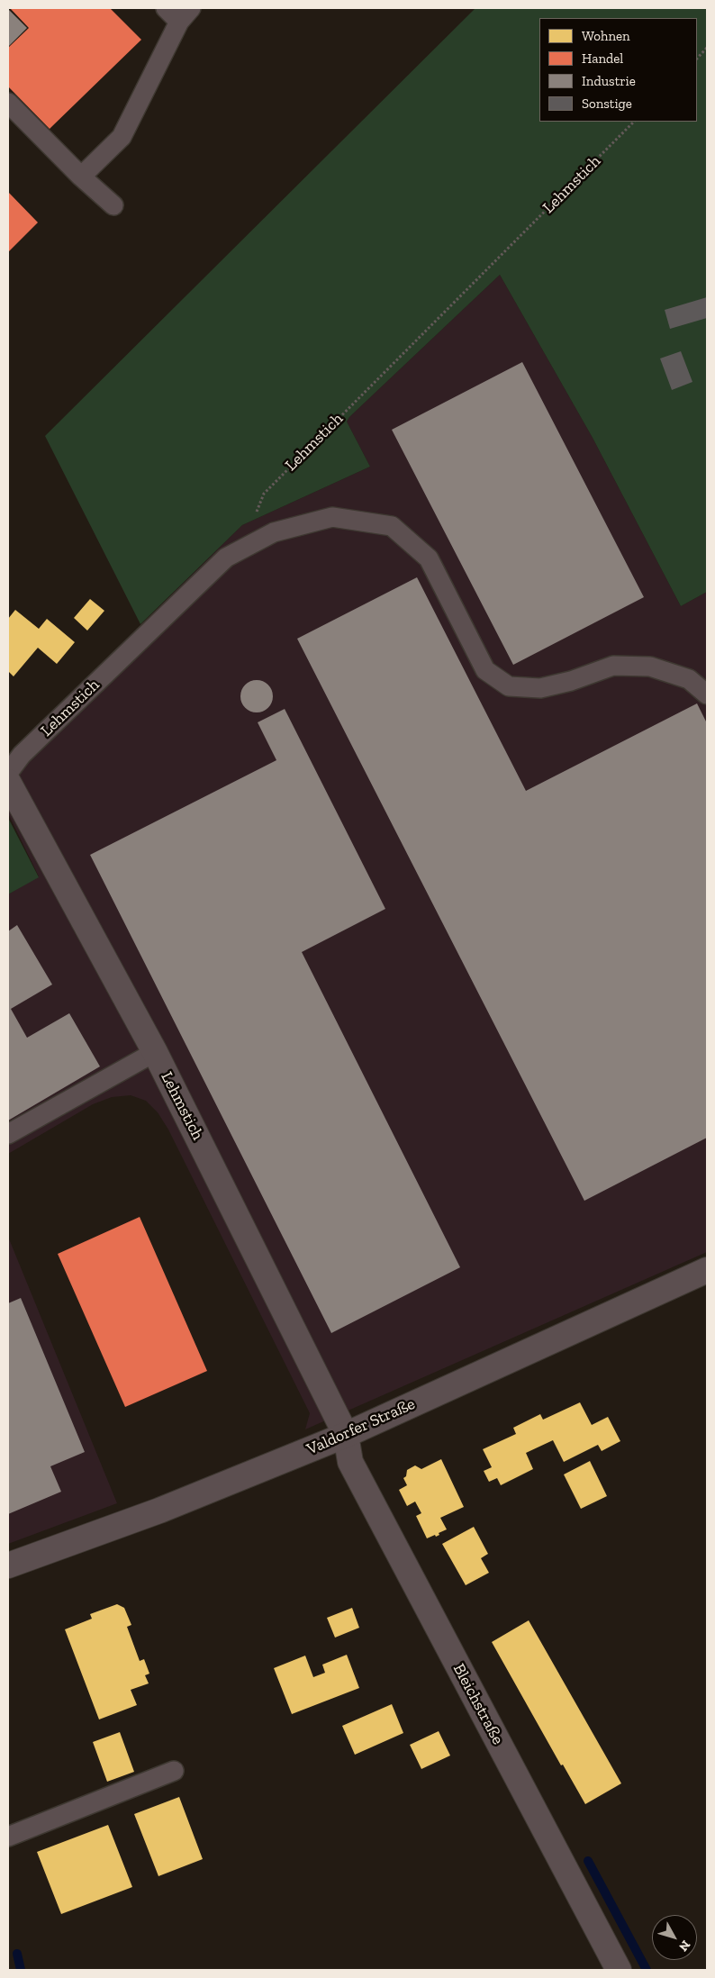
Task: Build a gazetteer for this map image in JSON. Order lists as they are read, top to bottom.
{
  "streets": {
    "street": ["Lehmstich", "Valdorfer Straße", "Bleichstraße"]
  },
  "crossings": [
    ["Lehmstich", "Valdorfer Straße"],
    ["Lehmstich", "Bleichstraße"],
    ["Valdorfer Straße", "Bleichstraße"]
  ],
  "legend": [
    "Wohnen",
    "Handel",
    "Industrie",
    "Sonstige"
  ],
  "north": "bottom right"
}
